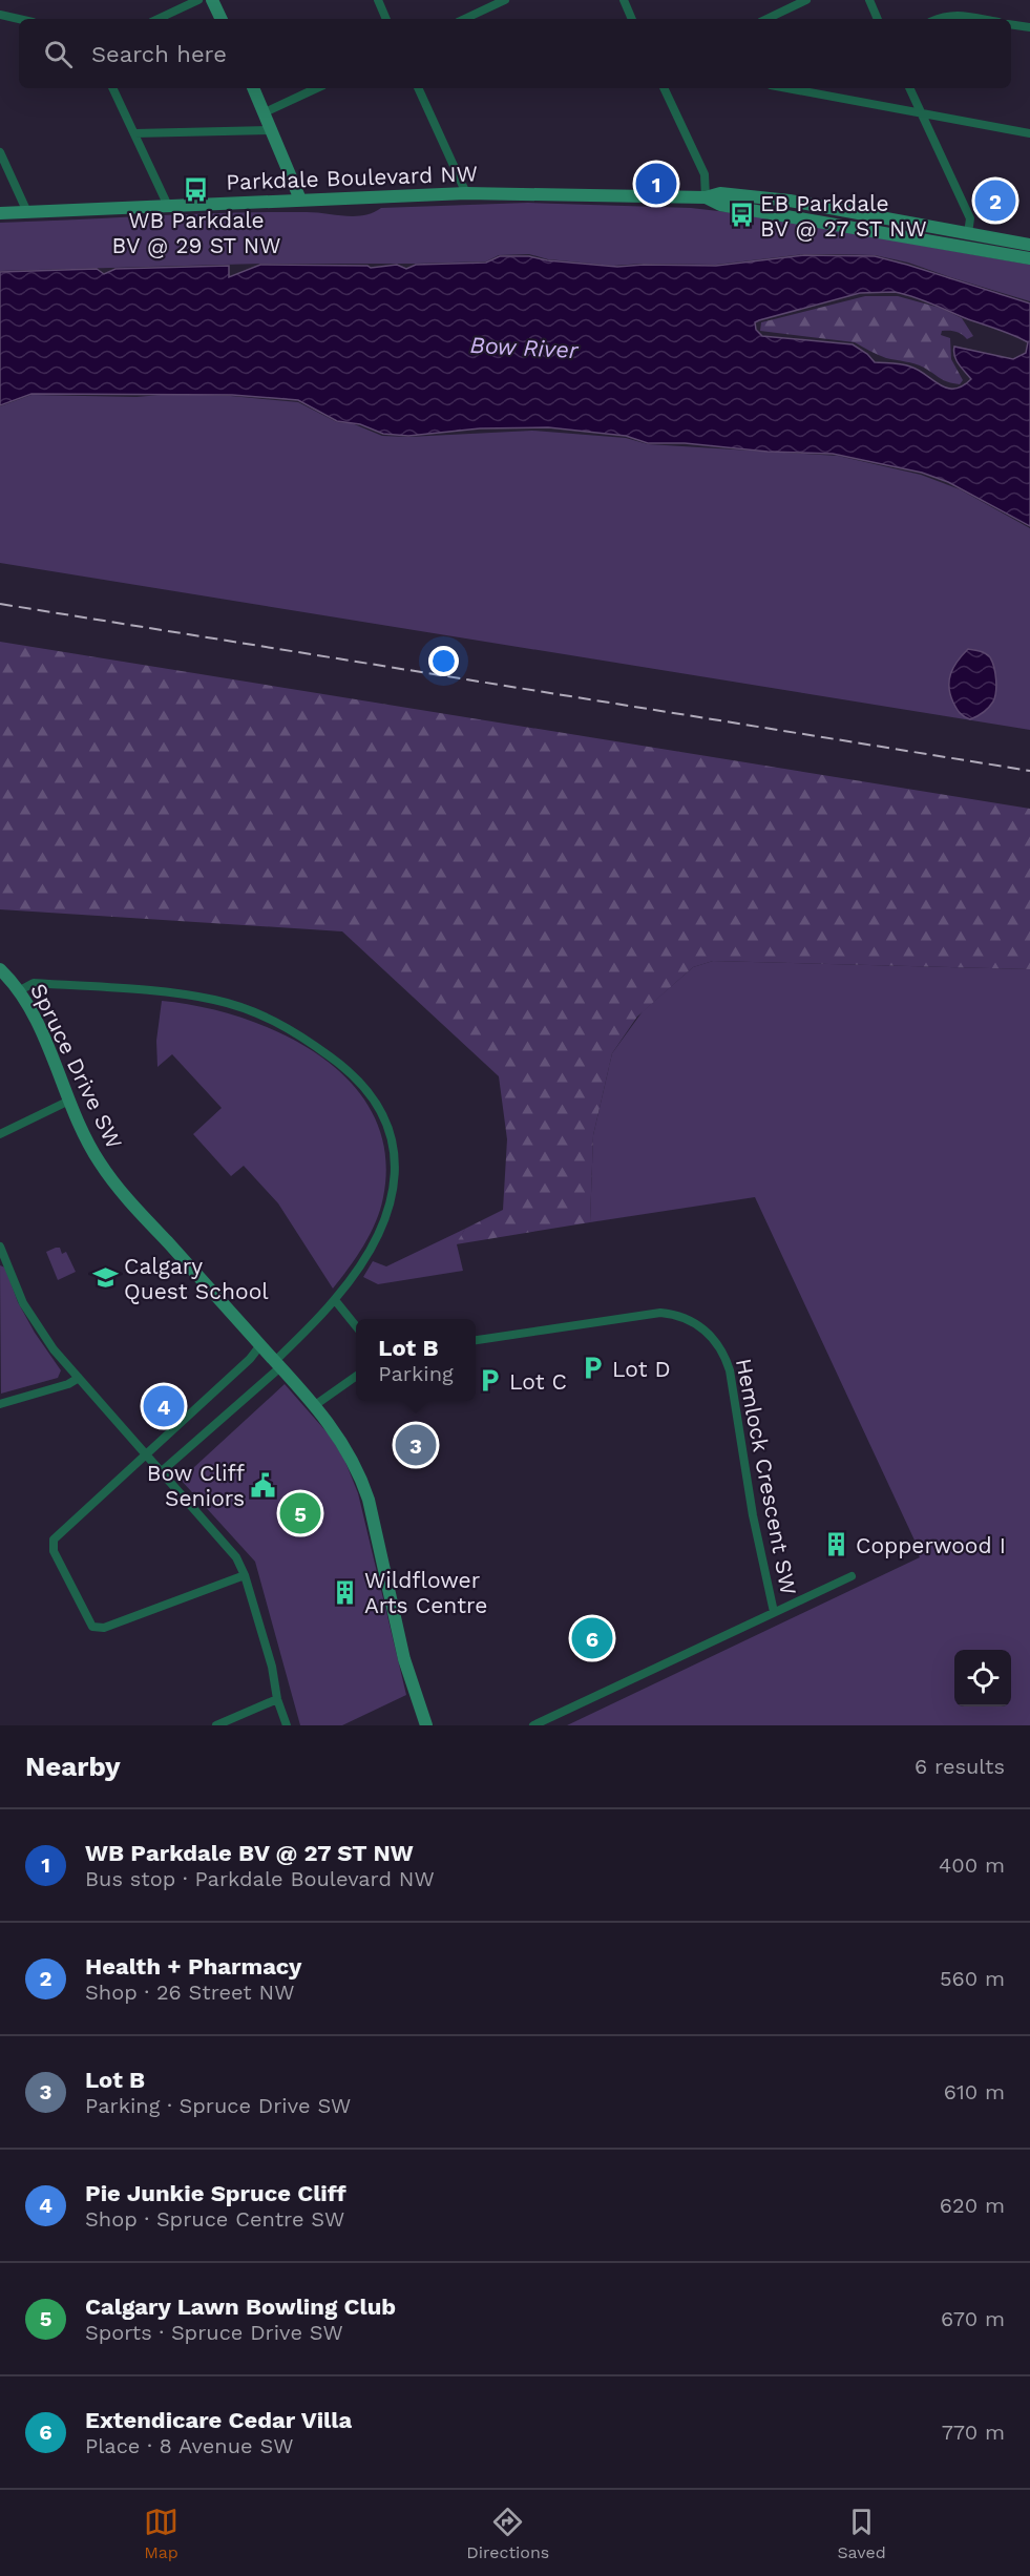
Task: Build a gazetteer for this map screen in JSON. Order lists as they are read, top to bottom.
{
  "streets": {
    "main road": ["Parkdale Boulevard NW", "Spruce Drive SW"],
    "street": ["Hemlock Crescent SW"]
  },
  "water": ["Bow River"],
  "places": {
    "bus stop": ["WB Parkdale BV @ 29 ST NW", "EB Parkdale BV @ 27 ST NW"],
    "school or university": ["Calgary Quest School"],
    "parking": ["Lot D", "Lot C"],
    "public building": ["Bow Cliff Seniors"],
    "building": ["Copperwood I", "Wildflower Arts Centre"]
  },
  "page": {
    "search": "Search here",
    "pins": [
      "1",
      "2",
      "4",
      "3",
      "5",
      "6"
    ],
    "popup": ["Lot B", "Parking"],
    "heading": ["Nearby", "6 results"],
    "list": [
      {
        "mark": "1",
        "name": "WB Parkdale BV @ 27 ST NW",
        "note": "Bus stop · Parkdale Boulevard NW",
        "value": "400 m"
      },
      {
        "mark": "2",
        "name": "Health + Pharmacy",
        "note": "Shop · 26 Street NW",
        "value": "560 m"
      },
      {
        "mark": "3",
        "name": "Lot B",
        "note": "Parking · Spruce Drive SW",
        "value": "610 m"
      },
      {
        "mark": "4",
        "name": "Pie Junkie Spruce Cliff",
        "note": "Shop · Spruce Centre SW",
        "value": "620 m"
      },
      {
        "mark": "5",
        "name": "Calgary Lawn Bowling Club",
        "note": "Sports · Spruce Drive SW",
        "value": "670 m"
      },
      {
        "mark": "6",
        "name": "Extendicare Cedar Villa",
        "note": "Place · 8 Avenue SW",
        "value": "770 m"
      }
    ],
    "nav": ["Map", "Directions", "Saved"]
  }
}
